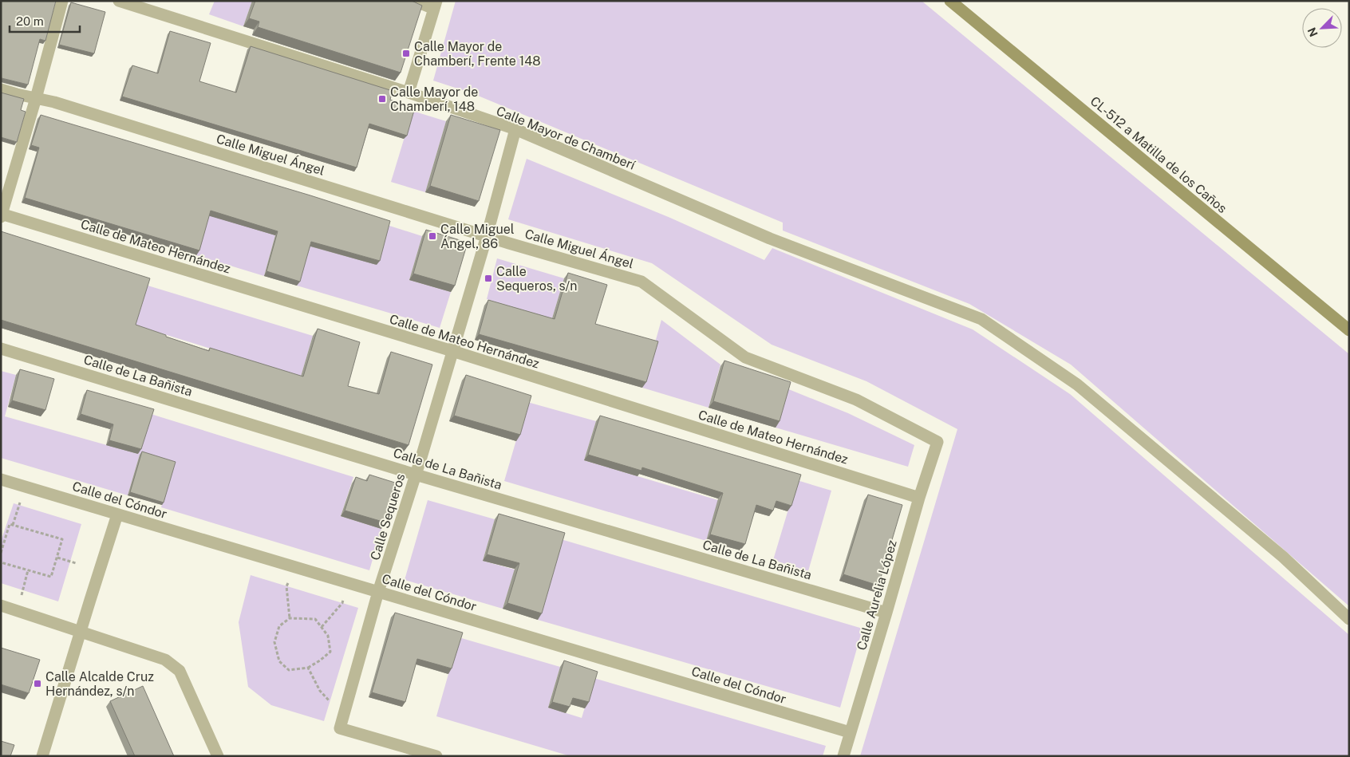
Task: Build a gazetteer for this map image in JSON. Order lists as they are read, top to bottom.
{
  "streets": {
    "street": [
      "Calle Mayor de Chamberí",
      "Calle Miguel Ángel",
      "CL-512 a Matilla de los Caños",
      "Calle de Mateo Hernández",
      "Calle de La Bañista",
      "Calle del Cóndor",
      "Calle Sequeros",
      "Calle Aurelia López"
    ]
  },
  "crossings": [
    ["Calle Mayor de Chamberí", "Calle Sequeros"],
    ["Calle Miguel Ángel", "Calle Sequeros"],
    ["Calle Miguel Ángel", "Calle Aurelia López"],
    ["Calle de Mateo Hernández", "Calle Sequeros"],
    ["Calle de Mateo Hernández", "Calle Aurelia López"],
    ["Calle de La Bañista", "Calle Sequeros"],
    ["Calle de La Bañista", "Calle Aurelia López"],
    ["Calle del Cóndor", "Calle Sequeros"],
    ["Calle del Cóndor", "Calle Aurelia López"]
  ],
  "places": {
    "transit": [
      "Calle Mayor de Chamberí, Frente 148",
      "Calle Mayor de Chamberí, 148",
      "Calle Miguel Ángel, 86",
      "Calle Sequeros, s/n",
      "Calle Alcalde Cruz Hernández, s/n"
    ]
  },
  "scale_bar": "20 m",
  "north": "bottom left"
}
